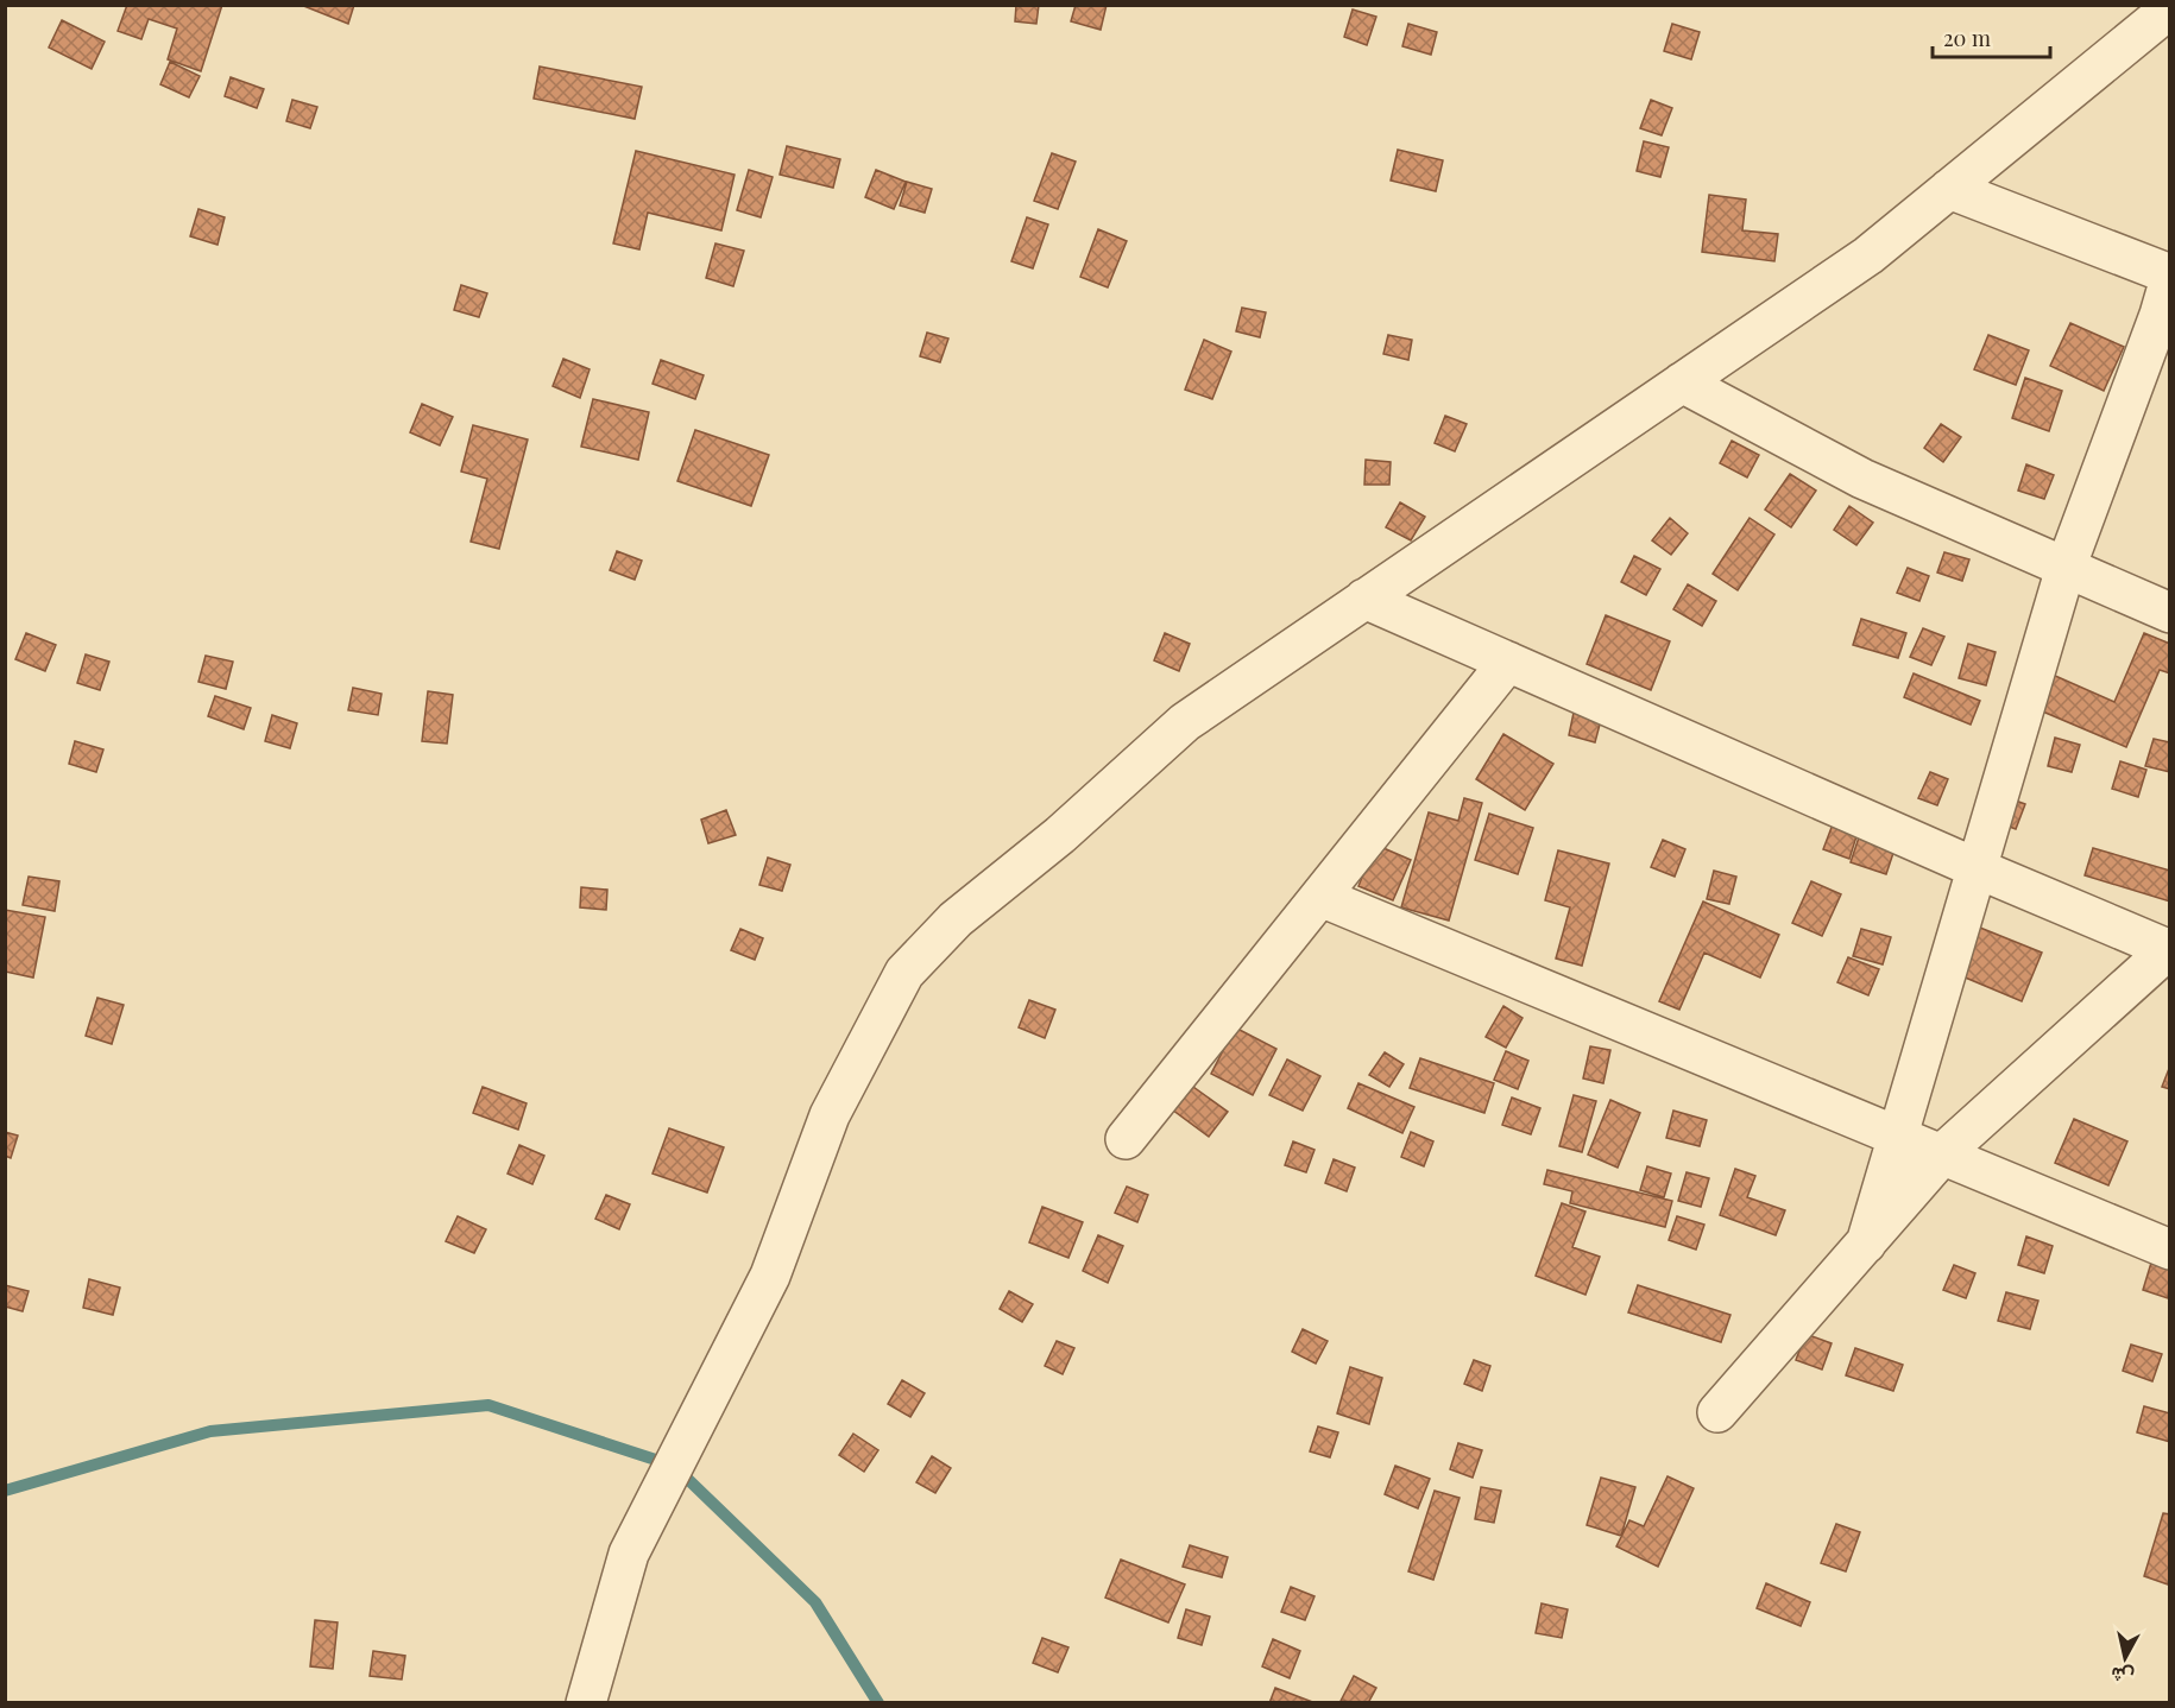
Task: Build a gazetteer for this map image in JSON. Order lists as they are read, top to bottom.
{
  "scale_bar": "20 m",
  "north": "bottom"
}
